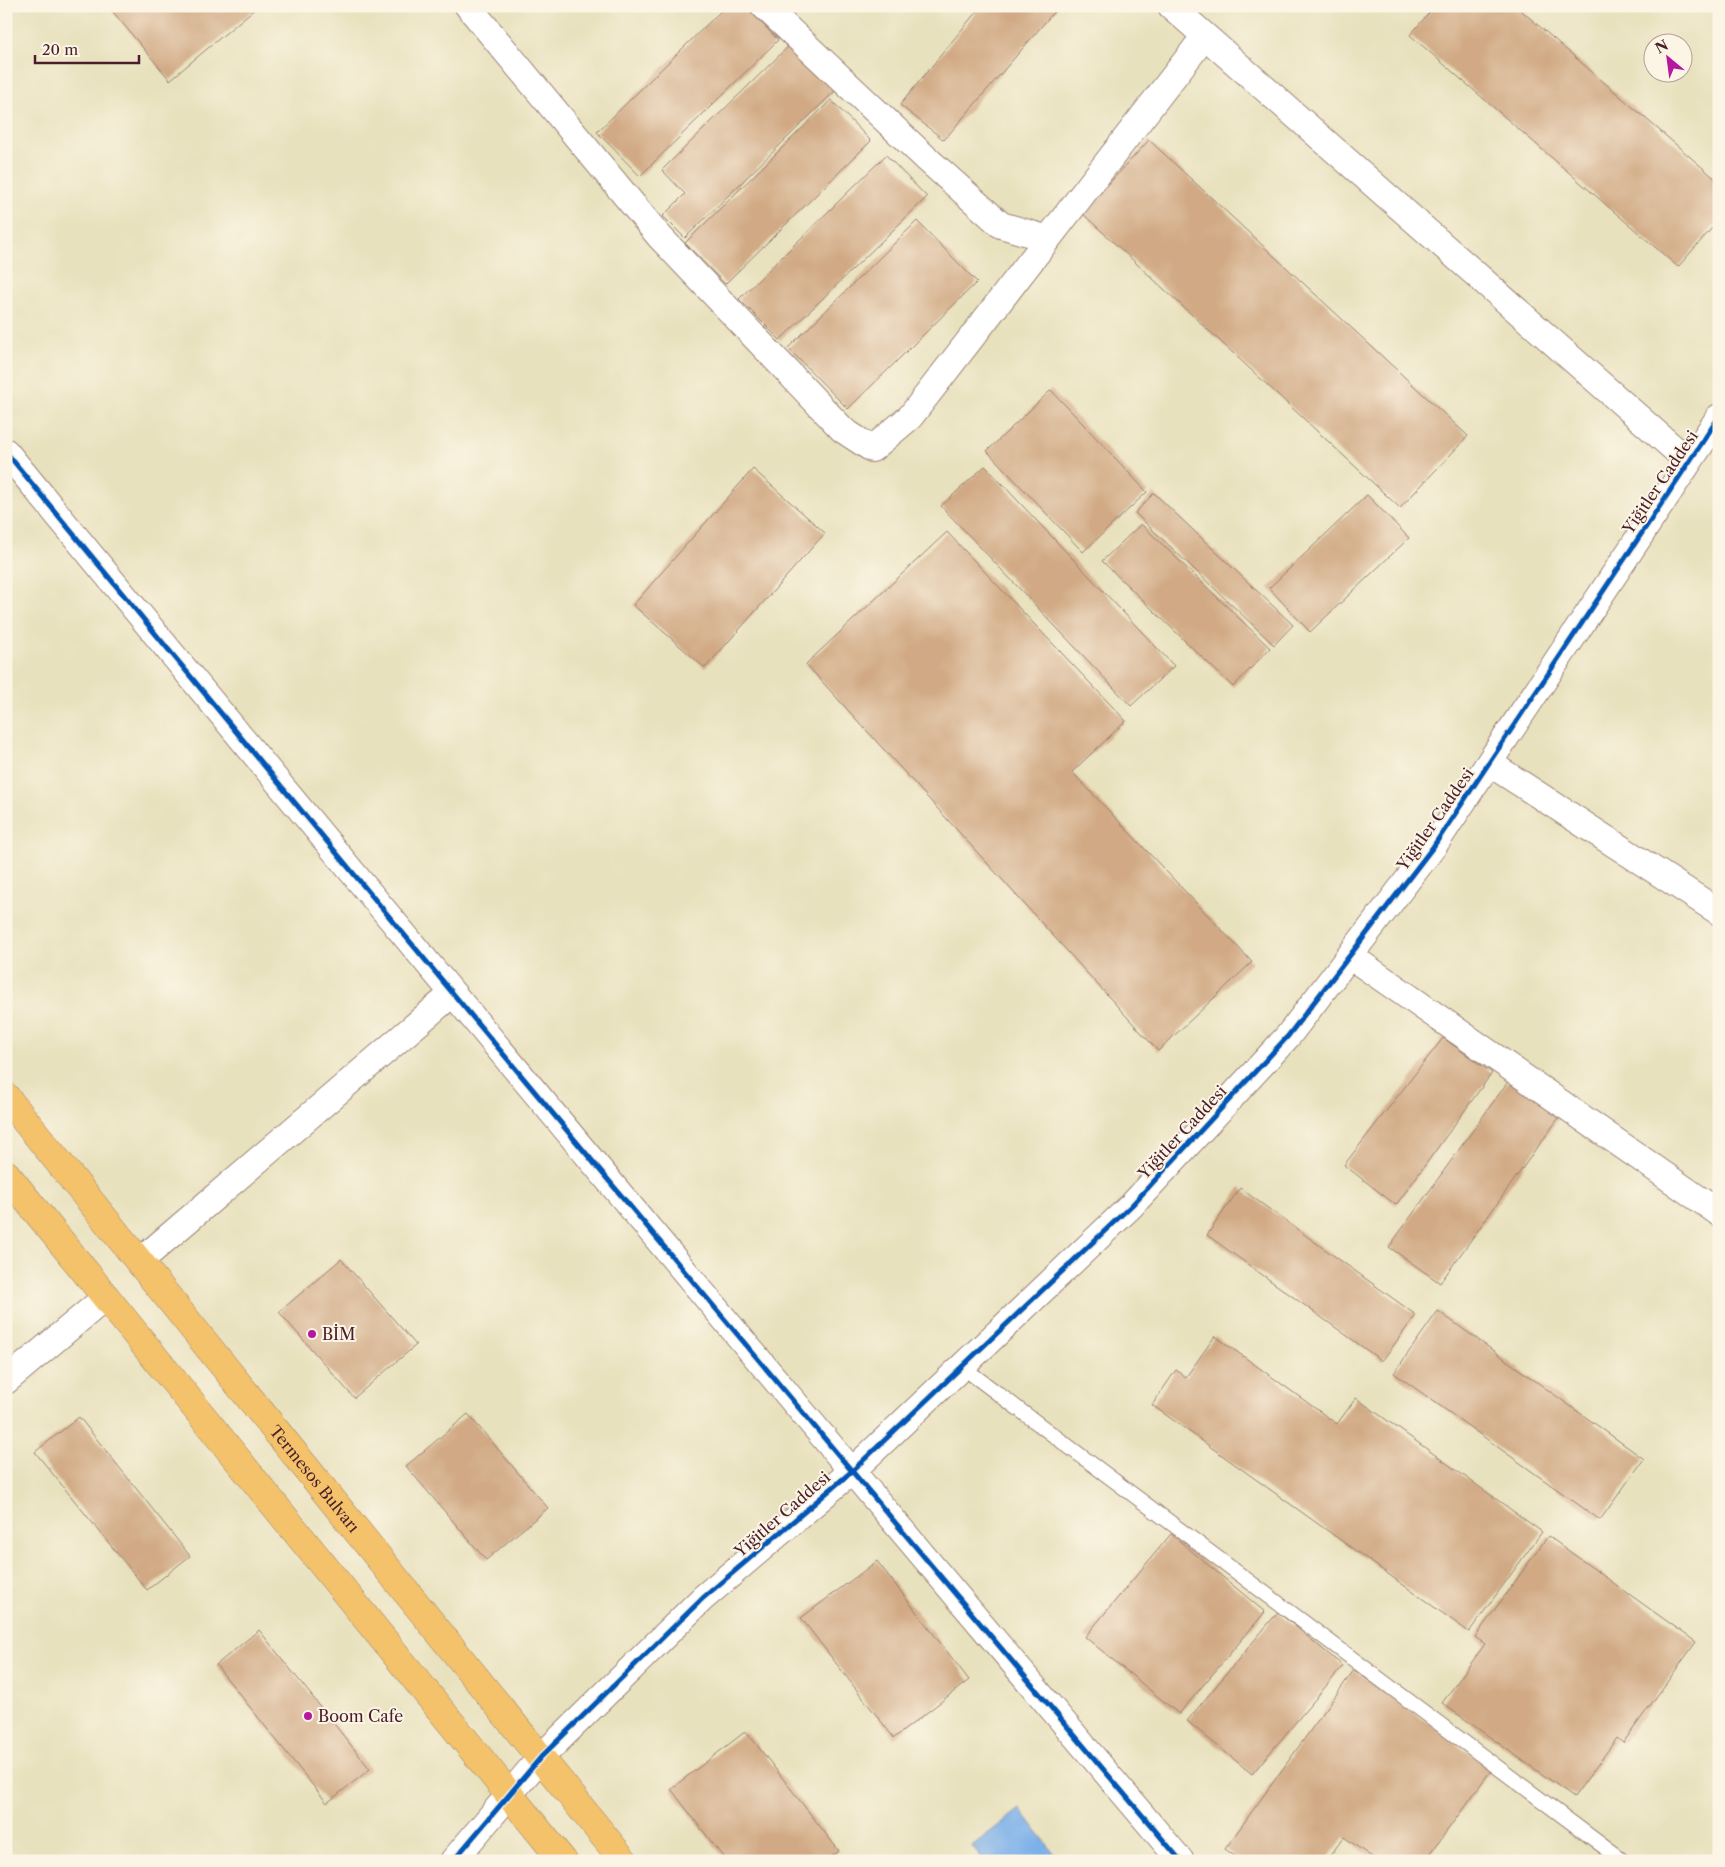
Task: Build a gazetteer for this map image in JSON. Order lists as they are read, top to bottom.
{
  "streets": {
    "main road": ["Termesos Bulvarı"],
    "street": ["Yiğitler Caddesi"]
  },
  "crossings": [
    ["Yiğitler Caddesi", "Termesos Bulvarı"]
  ],
  "places": ["BİM", "Boom Cafe"],
  "scale_bar": "20 m",
  "north": "top left"
}
